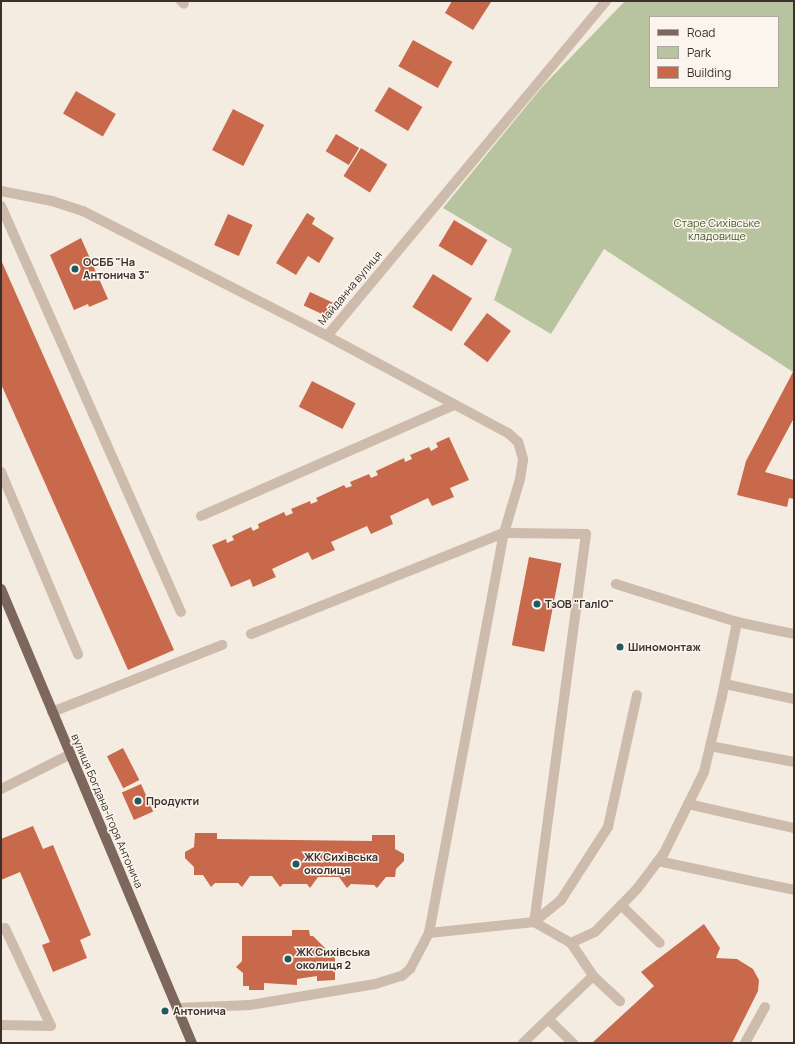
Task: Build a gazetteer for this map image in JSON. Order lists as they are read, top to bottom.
{
  "streets": {
    "main road": ["вулиця Богдана-Ігоря Антонича"],
    "street": ["Майданна вулиця"]
  },
  "parks": ["Старе Сихівське кладовище"],
  "places": [
    "ОСББ \"На Антонича 3\"",
    "ТзОВ \"ГалІО\"",
    "Шиномонтаж",
    "Продукти",
    "ЖК Сихівська околиця",
    "ЖК Сихівська околиця 2",
    "Антонича"
  ],
  "legend": ["Road", "Park", "Building"]
}
